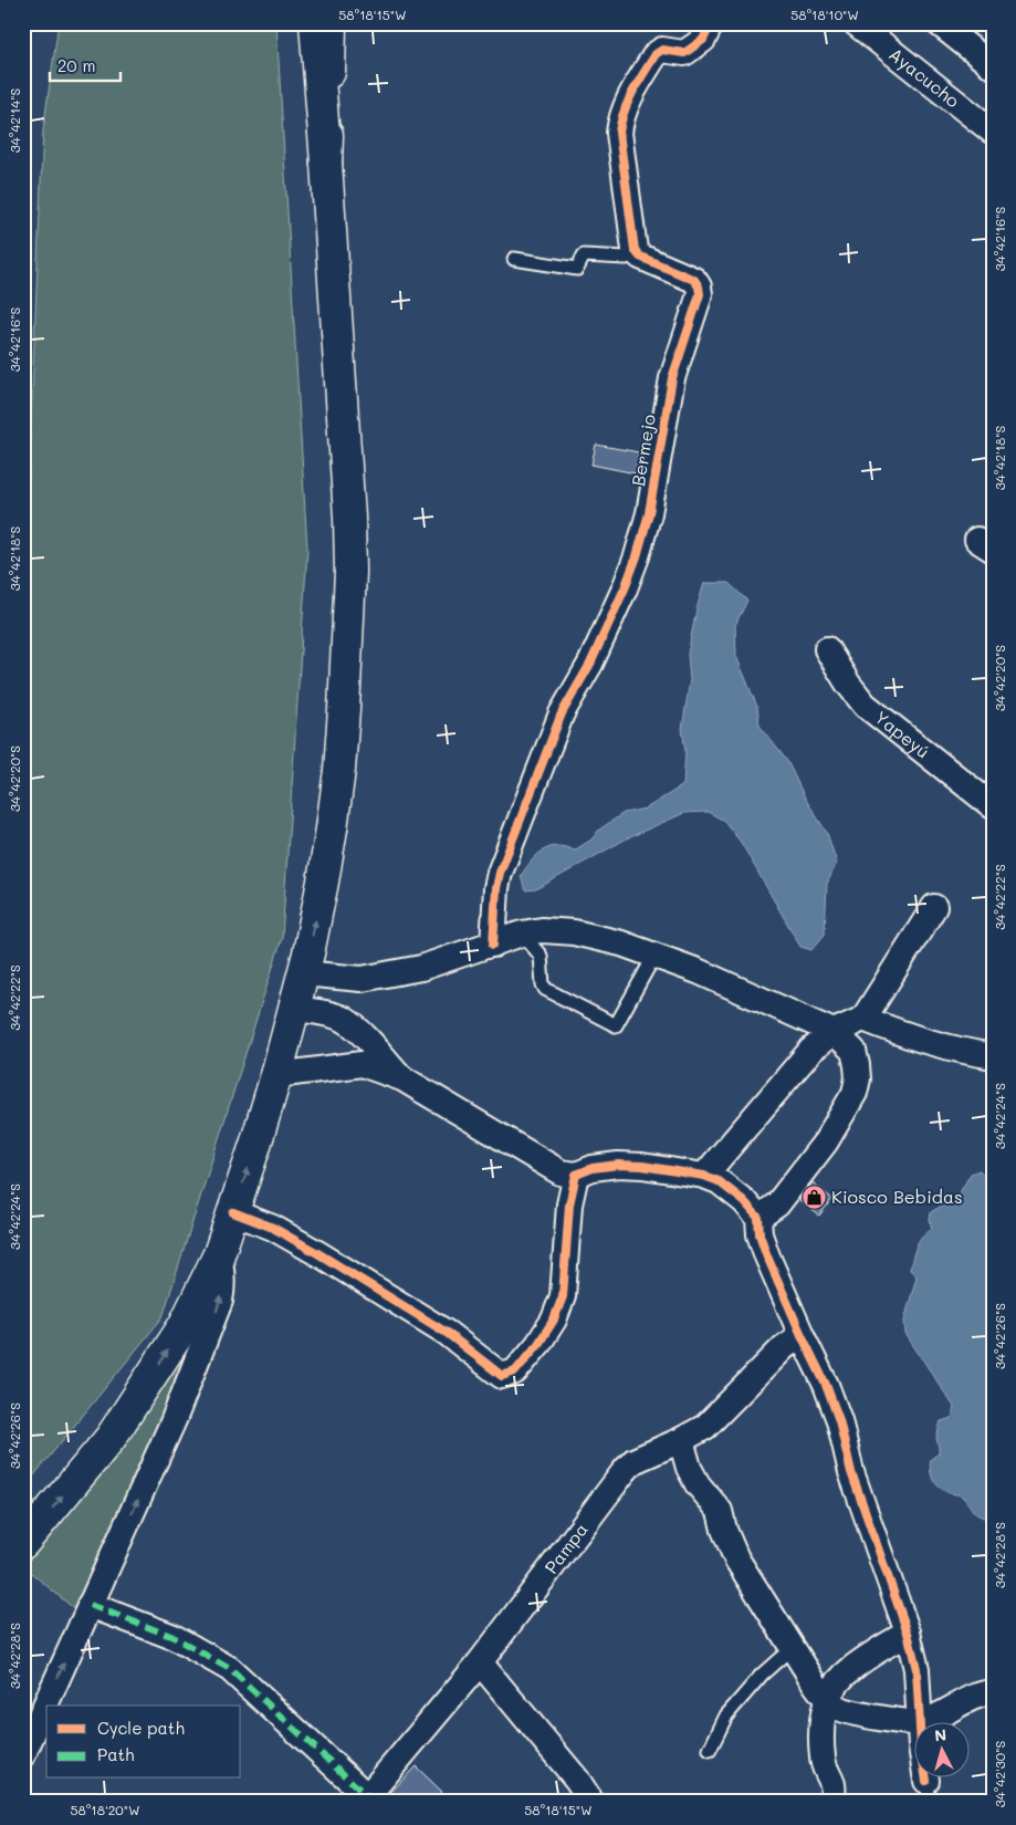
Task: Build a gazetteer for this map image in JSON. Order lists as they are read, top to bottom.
{
  "streets": {
    "street": [
      "Ayacucho",
      "Bermejo",
      "Yapeyú",
      "Pampa"
    ]
  },
  "places": {
    "shop": ["Kiosco Bebidas"]
  },
  "legend": ["Cycle path", "Path"],
  "scale_bar": "20 m",
  "north": "top",
  "coordinates": [
    "58°18'15\"W",
    "58°18'10\"W",
    "34°42'14\"S",
    "34°42'16\"S",
    "34°42'18\"S",
    "34°42'20\"S",
    "34°42'22\"S",
    "34°42'24\"S",
    "34°42'26\"S",
    "34°42'28\"S",
    "34°42'30\"S",
    "58°18'20\"W"
  ]
}
